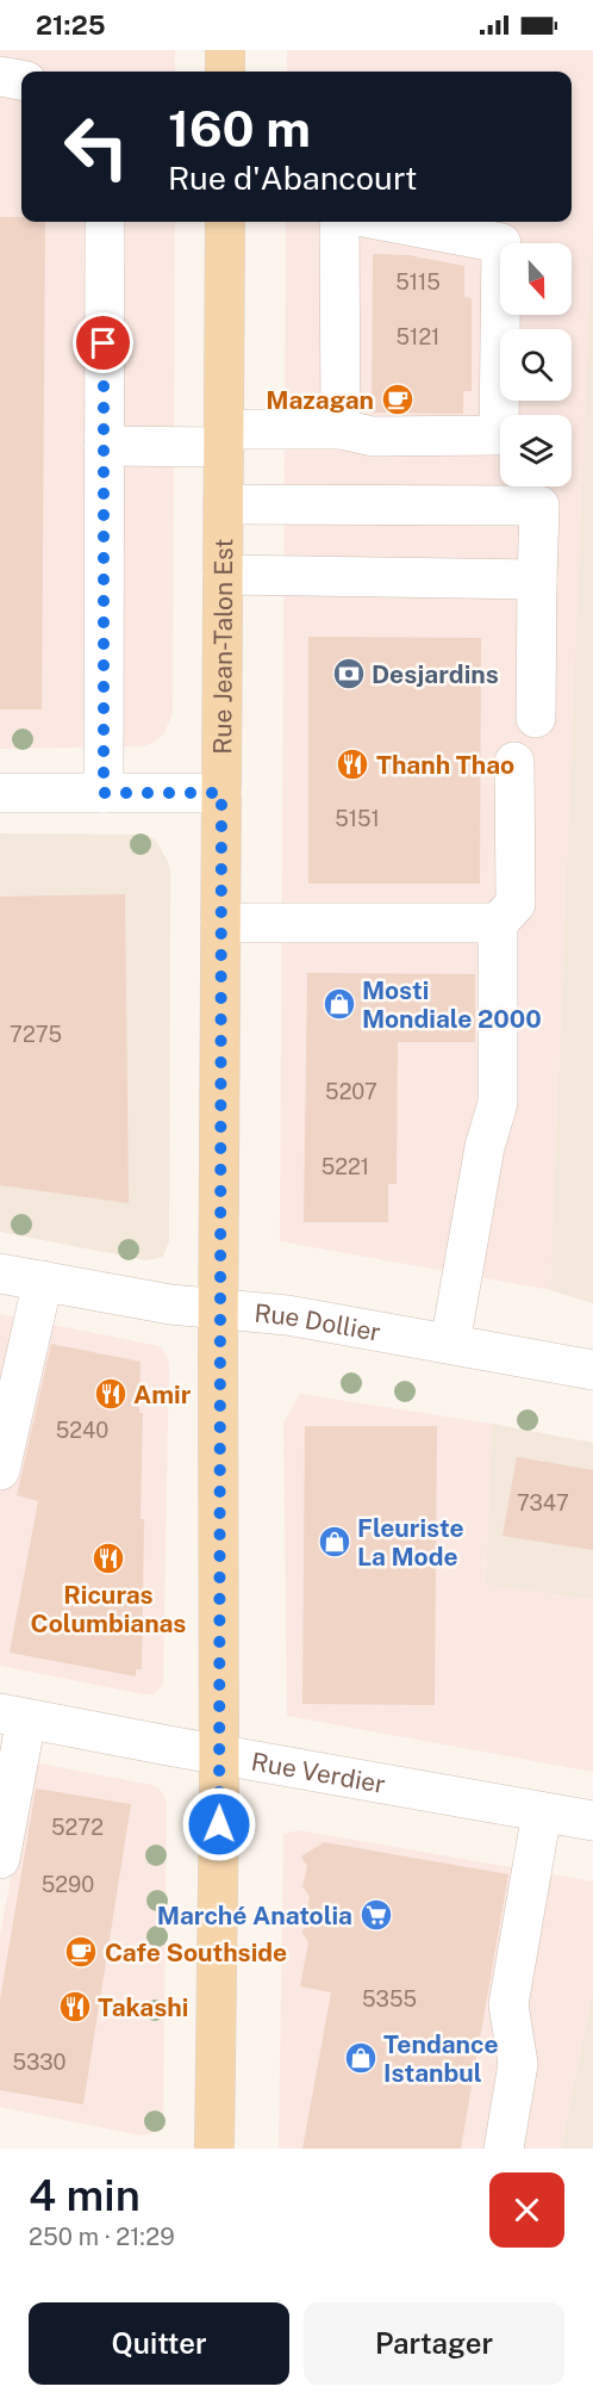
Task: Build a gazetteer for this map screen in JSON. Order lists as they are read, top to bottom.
{
  "streets": {
    "main road": ["Rue Jean-Talon Est"],
    "street": ["Rue Dollier", "Rue Verdier"]
  },
  "crossings": [
    ["Rue Jean-Talon Est", "Rue Dollier"],
    ["Rue Jean-Talon Est", "Rue Verdier"]
  ],
  "places": {
    "cafe": ["Mazagan", "Cafe Southside"],
    "bank": ["Desjardins"],
    "restaurant": [
      "Thanh Thao",
      "Amir",
      "Ricuras Columbianas",
      "Takashi"
    ],
    "shop": ["Mosti Mondiale 2000", "Fleuriste La Mode", "Tendance Istanbul"],
    "supermarket": ["Marché Anatolia"]
  },
  "house_numbers": [
    "5115",
    "5121",
    "5151",
    "7275",
    "5207",
    "5221",
    "5240",
    "7347",
    "5272",
    "5290",
    "5355",
    "5330"
  ],
  "north": "bottom",
  "page": {
    "status": "21:25",
    "turn": ["160 m", "Rue d'Abancourt"],
    "heading": ["4 min", "250 m · 21:29"],
    "buttons": ["Quitter", "Partager"]
  }
}
